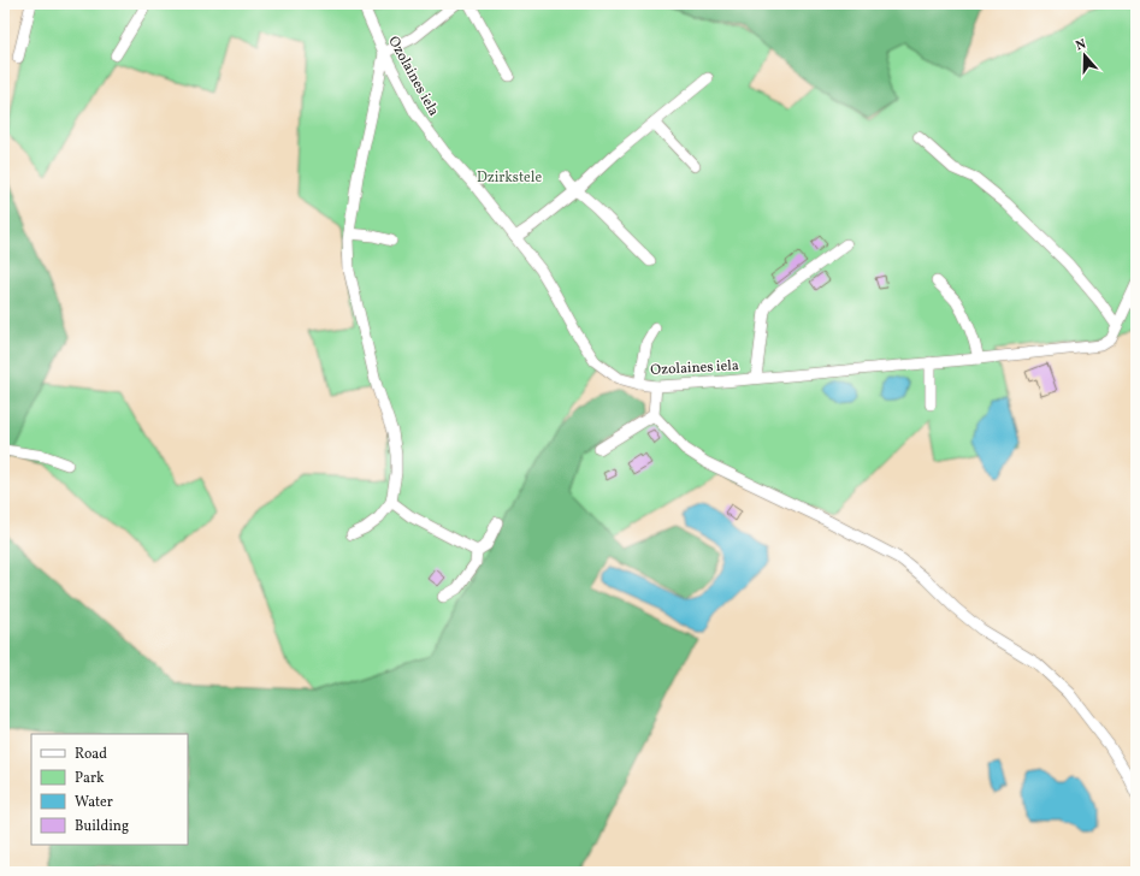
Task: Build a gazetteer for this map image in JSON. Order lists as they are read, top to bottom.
{
  "streets": {
    "street": ["Ozolaines iela"]
  },
  "parks": ["Dzirkstele"],
  "legend": [
    "Road",
    "Park",
    "Water",
    "Building"
  ],
  "north": "top"
}
